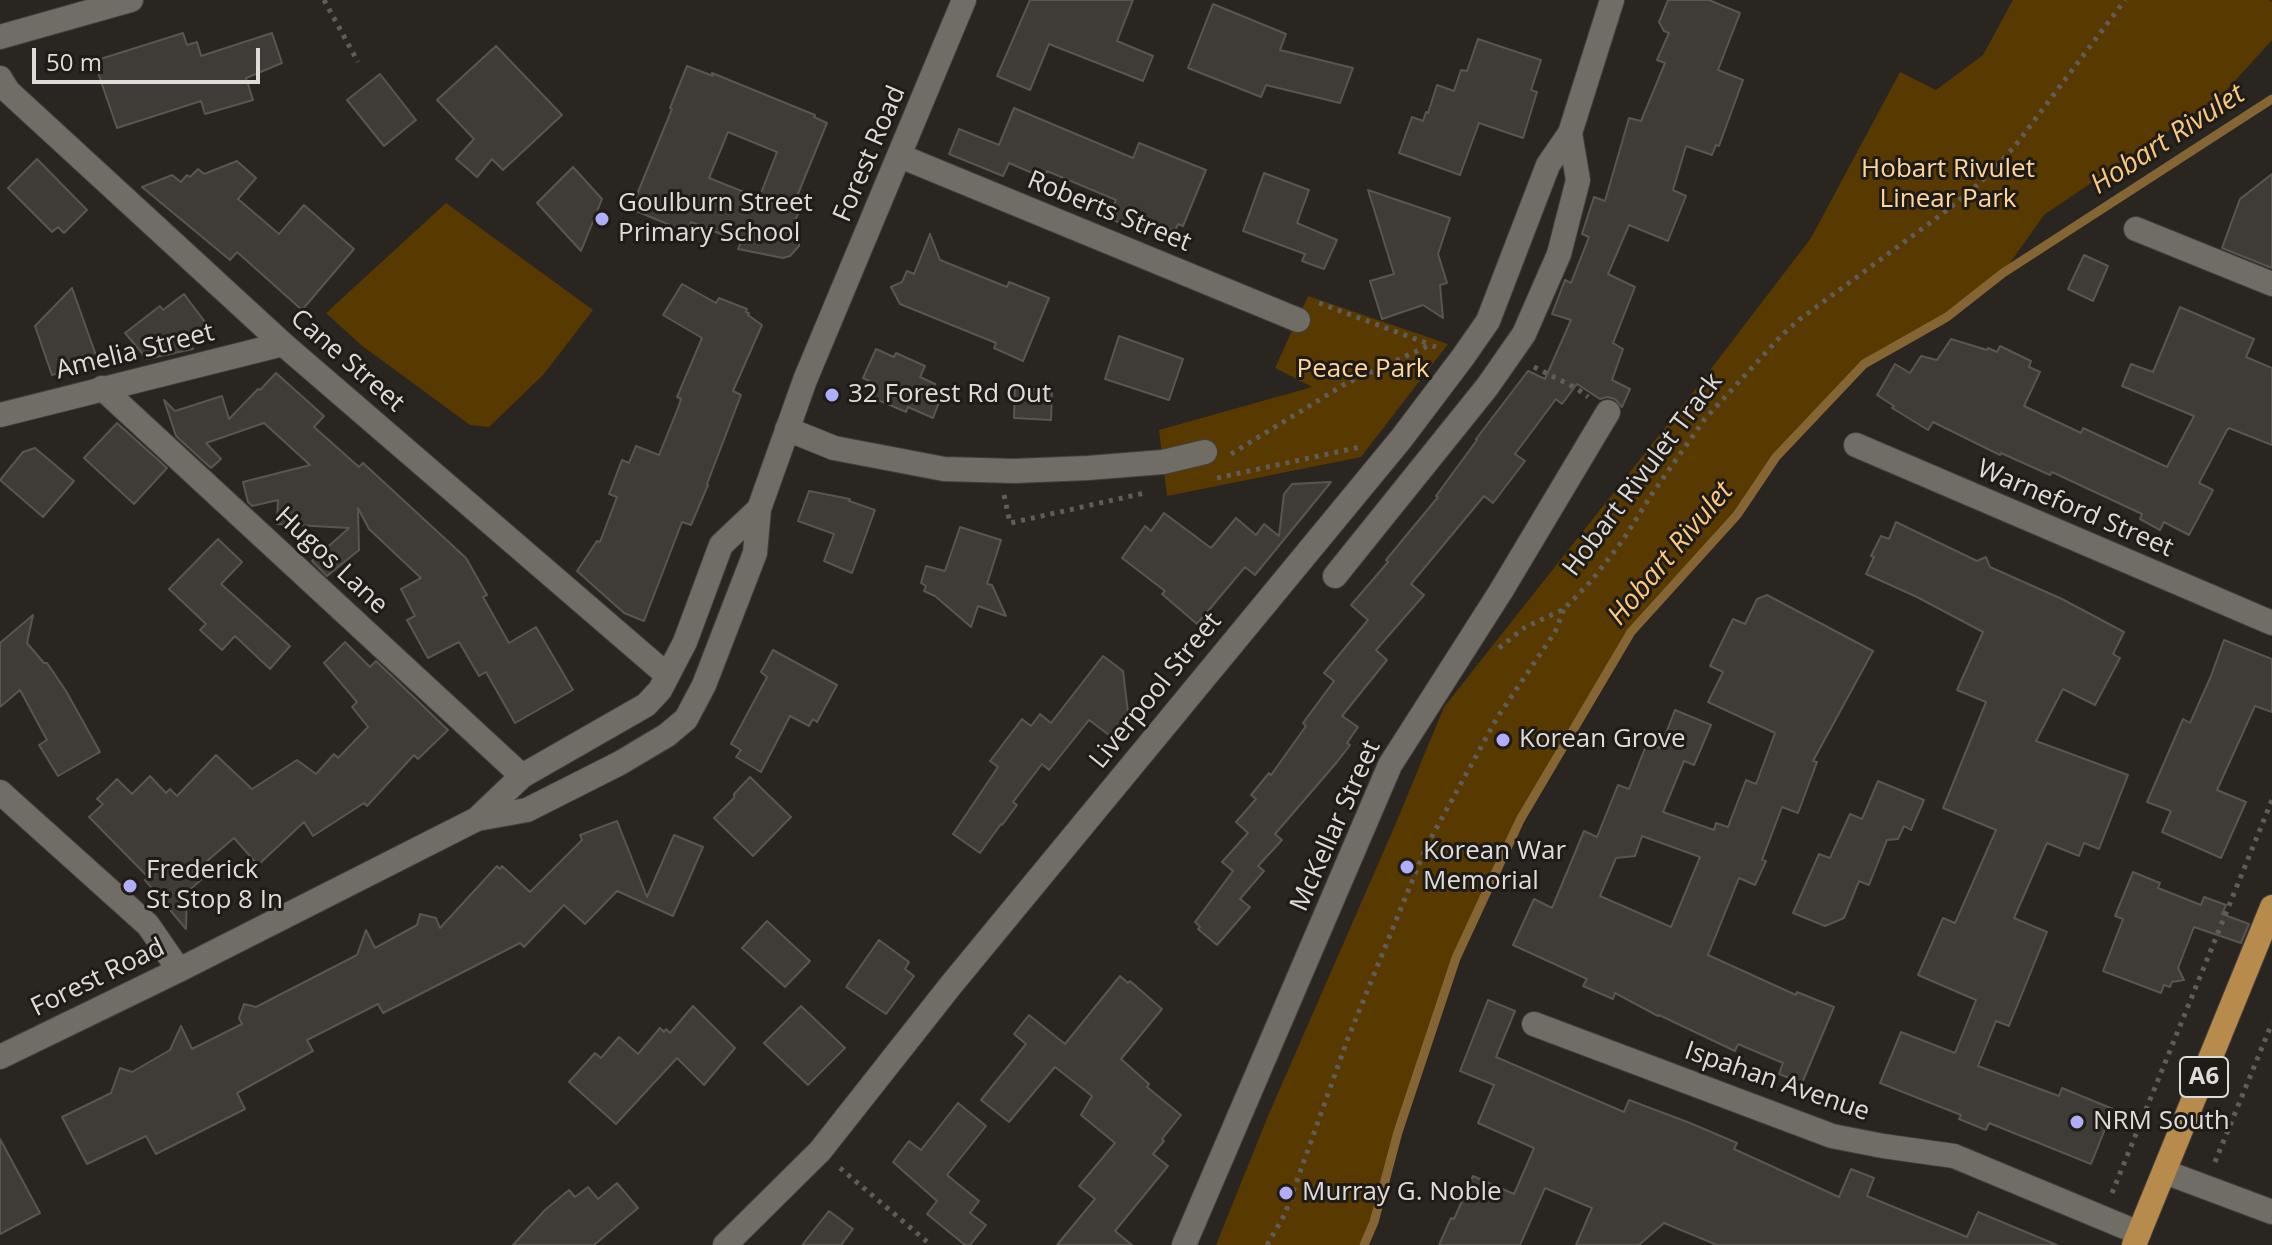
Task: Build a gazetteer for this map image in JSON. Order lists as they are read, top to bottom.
{
  "streets": {
    "highway": ["A6"],
    "street": [
      "Forest Road",
      "Roberts Street",
      "Amelia Street",
      "Cane Street",
      "Warneford Street",
      "Hugos Lane",
      "Liverpool Street",
      "McKellar Street",
      "Ispahan Avenue"
    ],
    "path": ["Hobart Rivulet Track"]
  },
  "crossings": [
    ["Forest Road", "Roberts Street"],
    ["Forest Road", "Cane Street"],
    ["Forest Road", "Hugos Lane"],
    ["Amelia Street", "Cane Street"],
    ["Amelia Street", "Hugos Lane"],
    ["A6", "Ispahan Avenue"]
  ],
  "water": ["Hobart Rivulet"],
  "parks": ["Hobart Rivulet Linear Park", "Peace Park"],
  "places": [
    "Goulburn Street Primary School",
    "32 Forest Rd Out",
    "Korean Grove",
    "Korean War Memorial",
    "Frederick St Stop 8 In",
    "NRM South",
    "Murray G. Noble"
  ],
  "scale_bar": "50 m"
}
